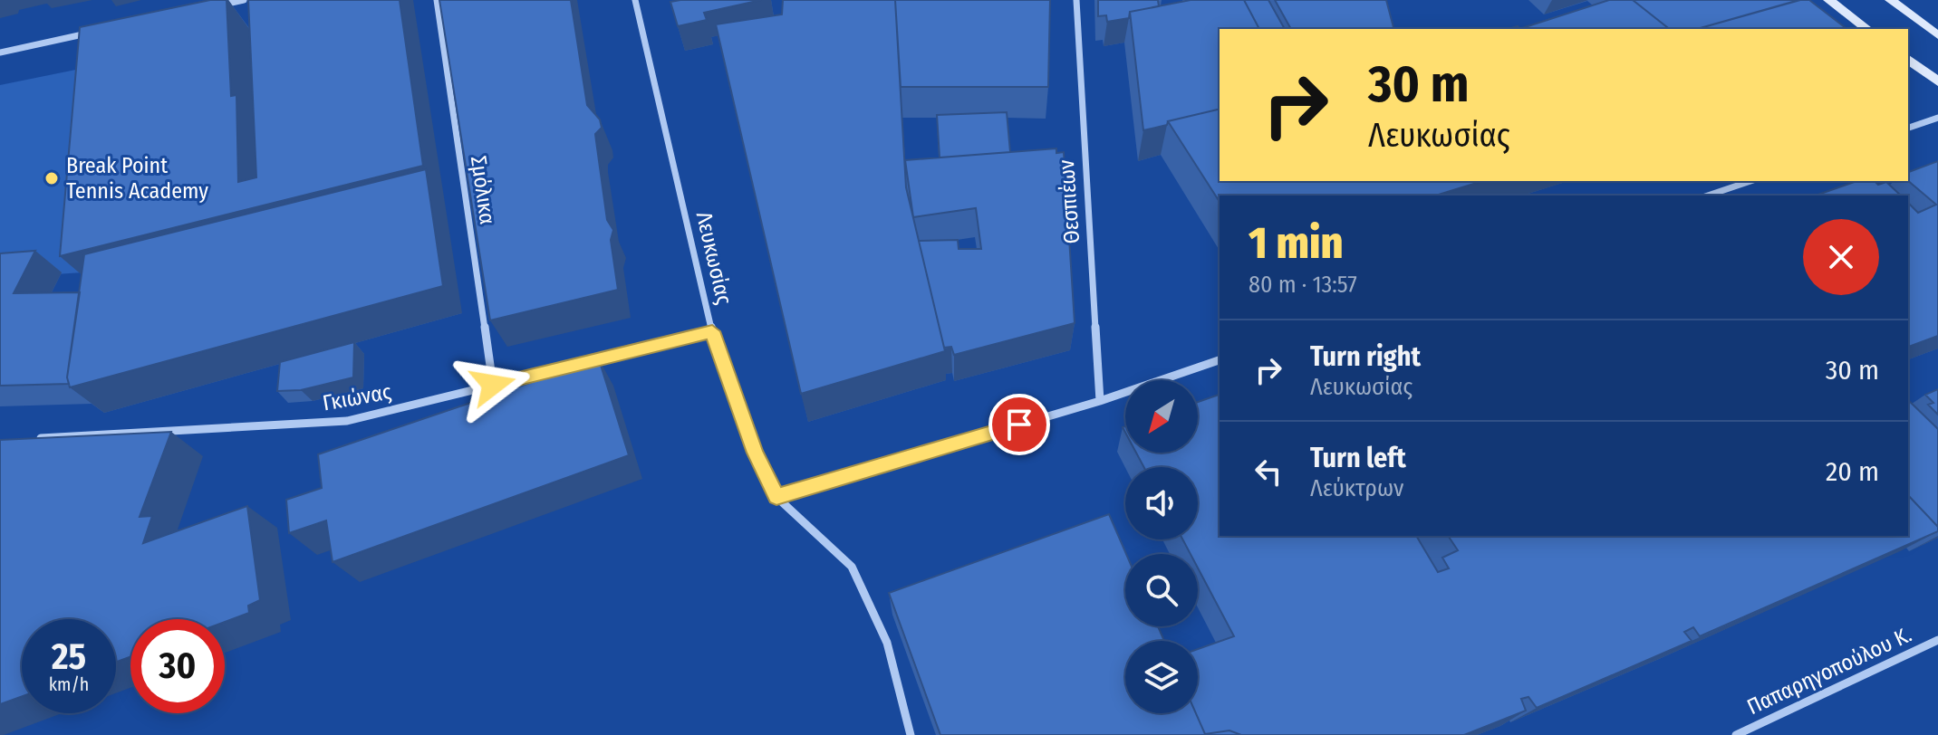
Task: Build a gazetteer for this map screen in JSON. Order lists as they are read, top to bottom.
{
  "streets": {
    "street": [
      "Σμόλικα",
      "Θεσπιέων",
      "Λευκωσίας",
      "Γκιώνας",
      "Παπαρηγοπούλου Κ."
    ]
  },
  "crossings": [
    ["Σμόλικα", "Γκιώνας"],
    ["Λευκωσίας", "Γκιώνας"]
  ],
  "places": ["Break Point Tennis Academy"],
  "north": "bottom left",
  "page": {
    "turn": ["30 m", "Λευκωσίας"],
    "heading": ["1 min", "80 m · 13:57"],
    "list": [
      {
        "name": "Turn right",
        "note": "Λευκωσίας",
        "value": "30 m"
      },
      {
        "name": "Turn left",
        "note": "Λεύκτρων",
        "value": "20 m"
      }
    ],
    "speed": "25 km/h",
    "limit": "30"
  }
}
